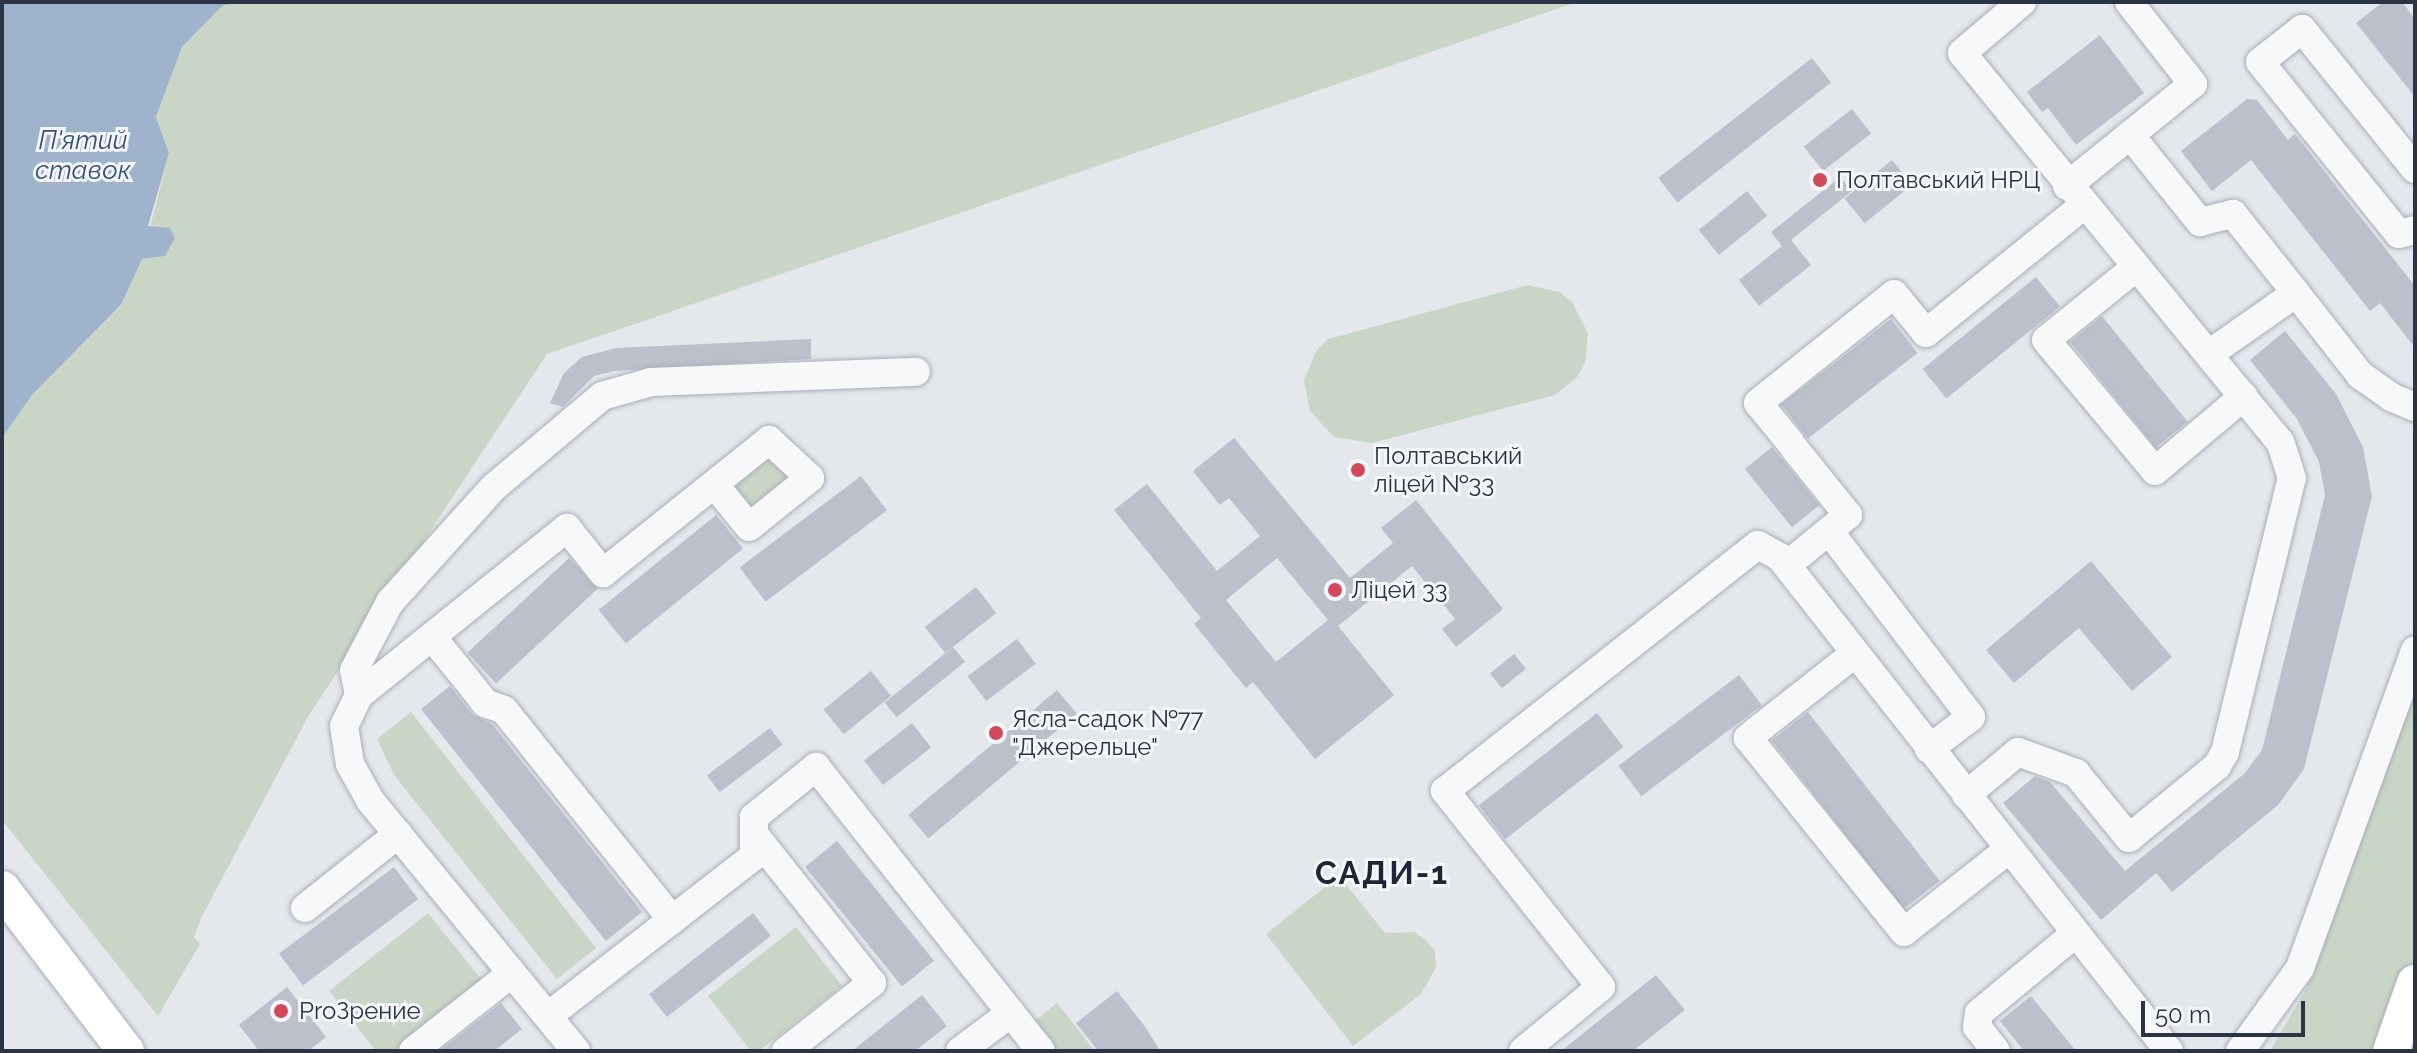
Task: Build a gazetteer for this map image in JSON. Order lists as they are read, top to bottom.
{
  "districts": ["САДИ-1"],
  "water": ["П'ятий ставок"],
  "places": [
    "Полтавський НРЦ",
    "Полтавський ліцей №33",
    "Ліцей 33",
    "Ясла-садок №77 \"Джерельце\"",
    "ProЗрение"
  ],
  "scale_bar": "50 m"
}
